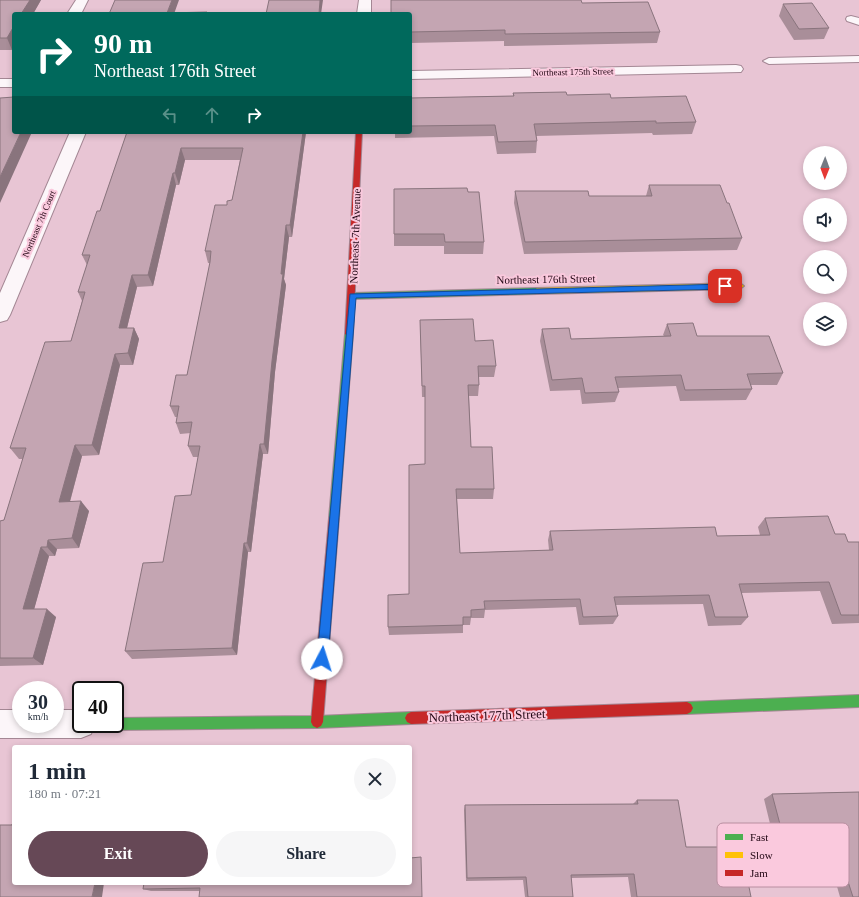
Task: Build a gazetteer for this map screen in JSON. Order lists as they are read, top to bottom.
{
  "streets": {
    "street": [
      "Northeast 175th Street",
      "Northeast 7th Court",
      "Northeast 7th Avenue",
      "Northeast 176th Street",
      "Northeast 177th Street"
    ]
  },
  "crossings": [
    ["Northeast 7th Avenue", "Northeast 176th Street"],
    ["Northeast 7th Avenue", "Northeast 177th Street"]
  ],
  "legend": ["Fast", "Slow", "Jam"],
  "north": "bottom",
  "page": {
    "turn": ["90 m", "Northeast 176th Street"],
    "speed": "30 km/h",
    "limit": "40",
    "heading": ["1 min", "180 m · 07:21"],
    "buttons": ["Exit", "Share"]
  }
}
